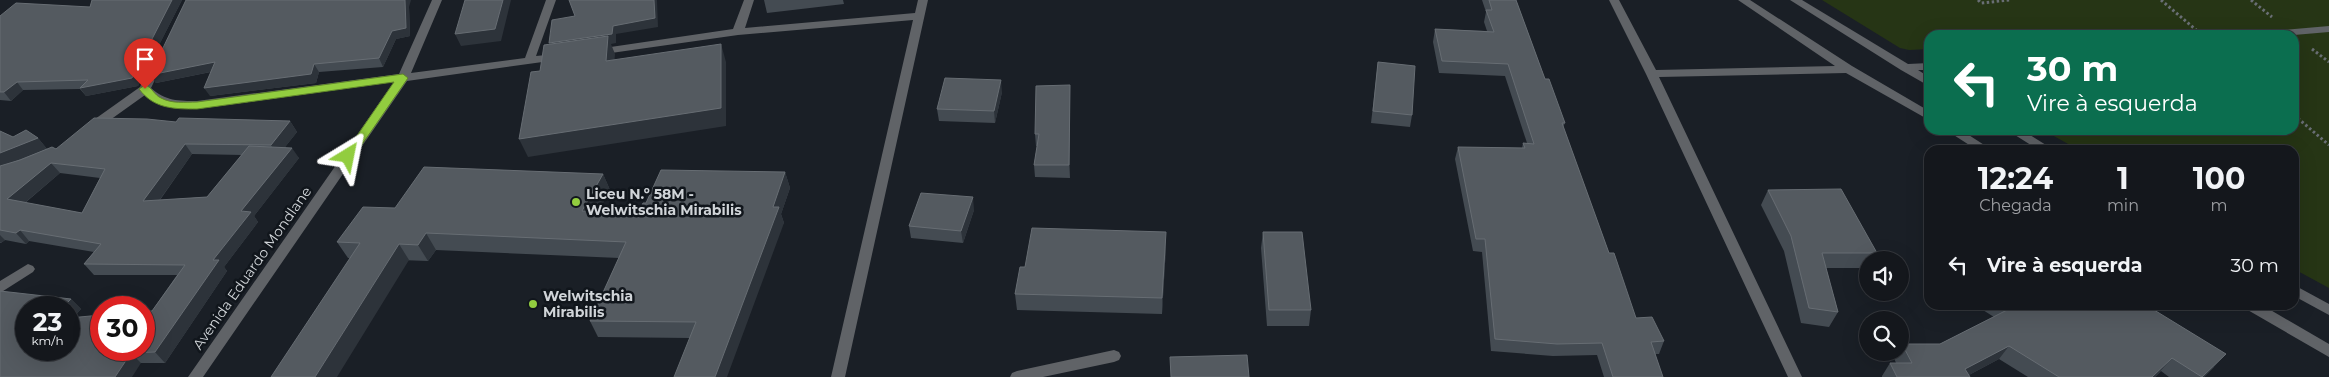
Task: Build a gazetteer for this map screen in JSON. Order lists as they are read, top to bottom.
{
  "streets": {
    "street": ["Avenida Eduardo Mondlane"]
  },
  "places": ["Liceu N.º 58M - Welwitschia Mirabilis", "Welwitschia Mirabilis"],
  "page": {
    "turn": ["30 m", "Vire à esquerda"],
    "eta": [
      "12:24",
      "Chegada",
      "1",
      "min",
      "100",
      "m"
    ],
    "list": [
      {
        "name": "Vire à esquerda",
        "value": "30 m"
      }
    ],
    "speed": "23 km/h",
    "limit": "30"
  }
}
